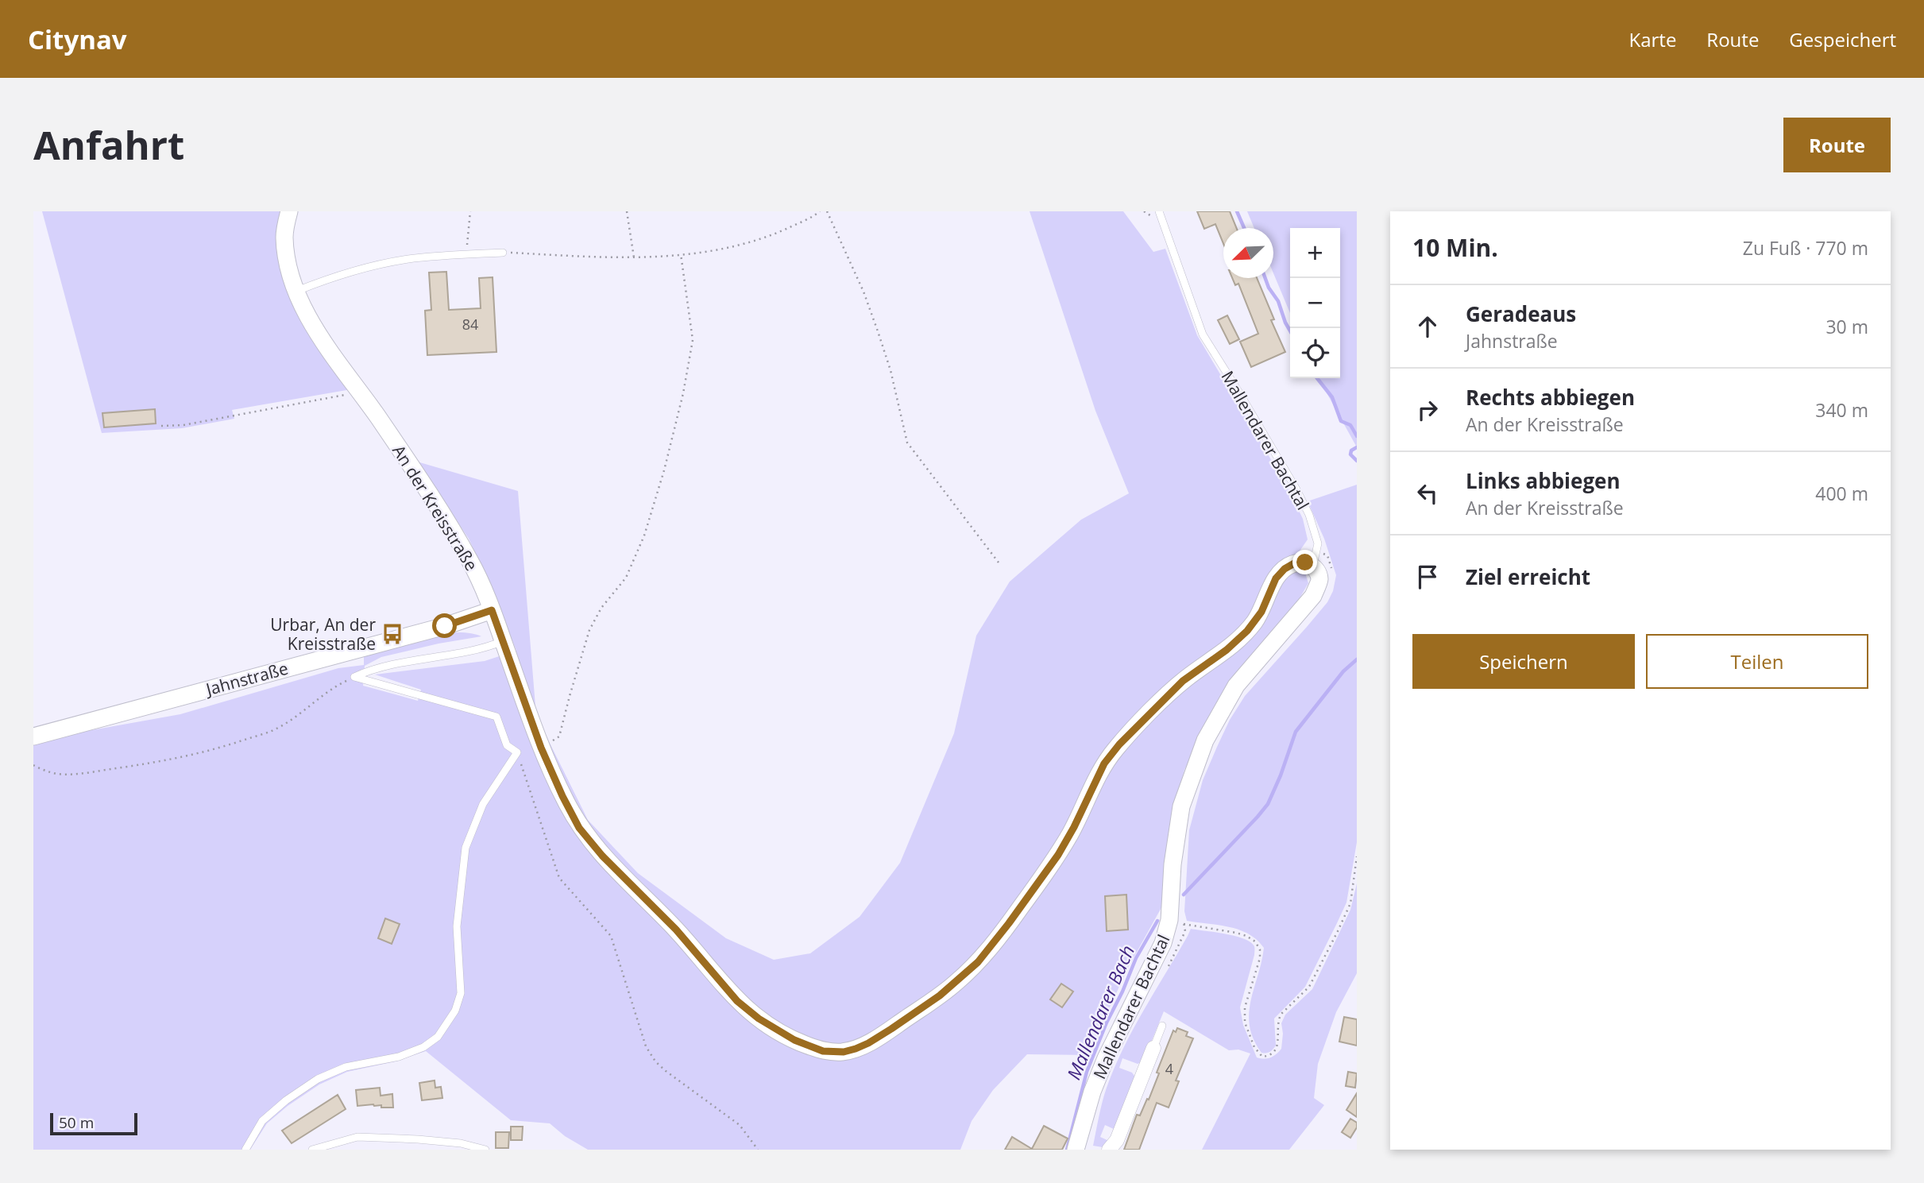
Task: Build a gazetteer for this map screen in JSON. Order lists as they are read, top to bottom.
{
  "streets": {
    "street": ["Mallendarer Bachtal", "An der Kreisstraße", "Jahnstraße"]
  },
  "crossings": [
    ["Mallendarer Bachtal", "An der Kreisstraße"],
    ["An der Kreisstraße", "Jahnstraße"]
  ],
  "water": ["Mallendarer Bach"],
  "places": {
    "bus stop": ["Urbar, An der Kreisstraße"]
  },
  "house_numbers": ["84", "4"],
  "scale_bar": "50 m",
  "north": "bottom left",
  "page": {
    "header": "Citynav",
    "nav": ["Karte", "Route", "Gespeichert"],
    "buttons": [
      "Route",
      ["Speichern", "Teilen"]
    ],
    "title": "Anfahrt",
    "heading": ["10 Min.", "Zu Fuß · 770 m"],
    "map_buttons": ["+", "−"],
    "list": [
      ["Geradeaus", "Jahnstraße", "30 m"],
      ["Rechts abbiegen", "An der Kreisstraße", "340 m"],
      ["Links abbiegen", "An der Kreisstraße", "400 m"],
      "Ziel erreicht"
    ],
    "scale": "50 m"
  }
}
